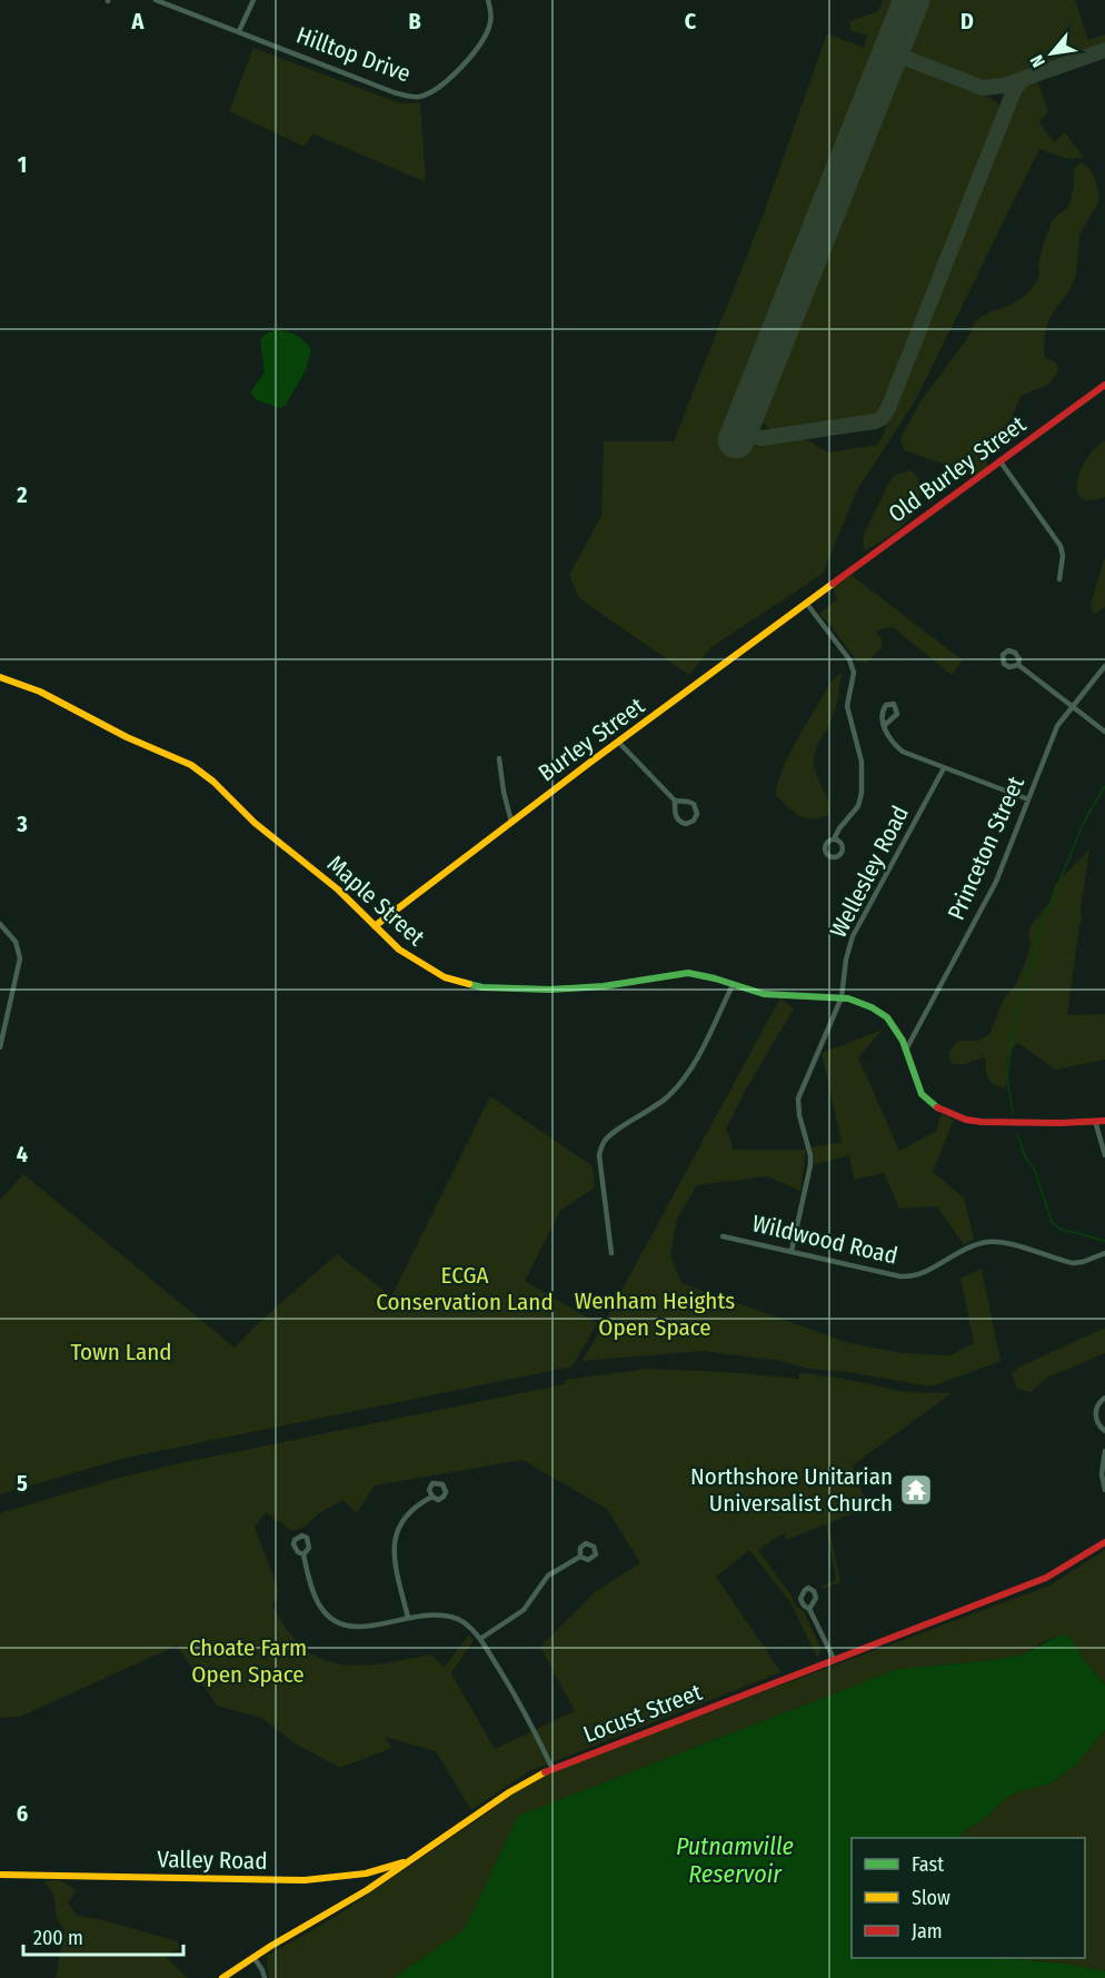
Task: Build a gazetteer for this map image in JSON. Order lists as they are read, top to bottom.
{
  "streets": {
    "main road": [
      "Old Burley Street",
      "Burley Street",
      "Maple Street",
      "Locust Street",
      "Valley Road"
    ],
    "street": [
      "Hilltop Drive",
      "Princeton Street",
      "Wellesley Road",
      "Wildwood Road"
    ]
  },
  "crossings": [
    ["Old Burley Street", "Burley Street"],
    ["Burley Street", "Maple Street"],
    ["Princeton Street", "Maple Street"],
    ["Wellesley Road", "Maple Street"],
    ["Wellesley Road", "Wildwood Road"],
    ["Locust Street", "Valley Road"]
  ],
  "water": ["Putnamville Reservoir"],
  "parks": [
    "ECGA Conservation Land",
    "Wenham Heights Open Space",
    "Town Land",
    "Choate Farm Open Space"
  ],
  "places": {
    "temple": ["Northshore Unitarian Universalist Church"]
  },
  "legend": ["Fast", "Slow", "Jam"],
  "scale_bar": "200 m",
  "north": "bottom left",
  "grid": {
    "columns": [
      "A",
      "B",
      "C",
      "D"
    ],
    "rows": [
      "1",
      "2",
      "3",
      "4",
      "5",
      "6"
    ]
  }
}
